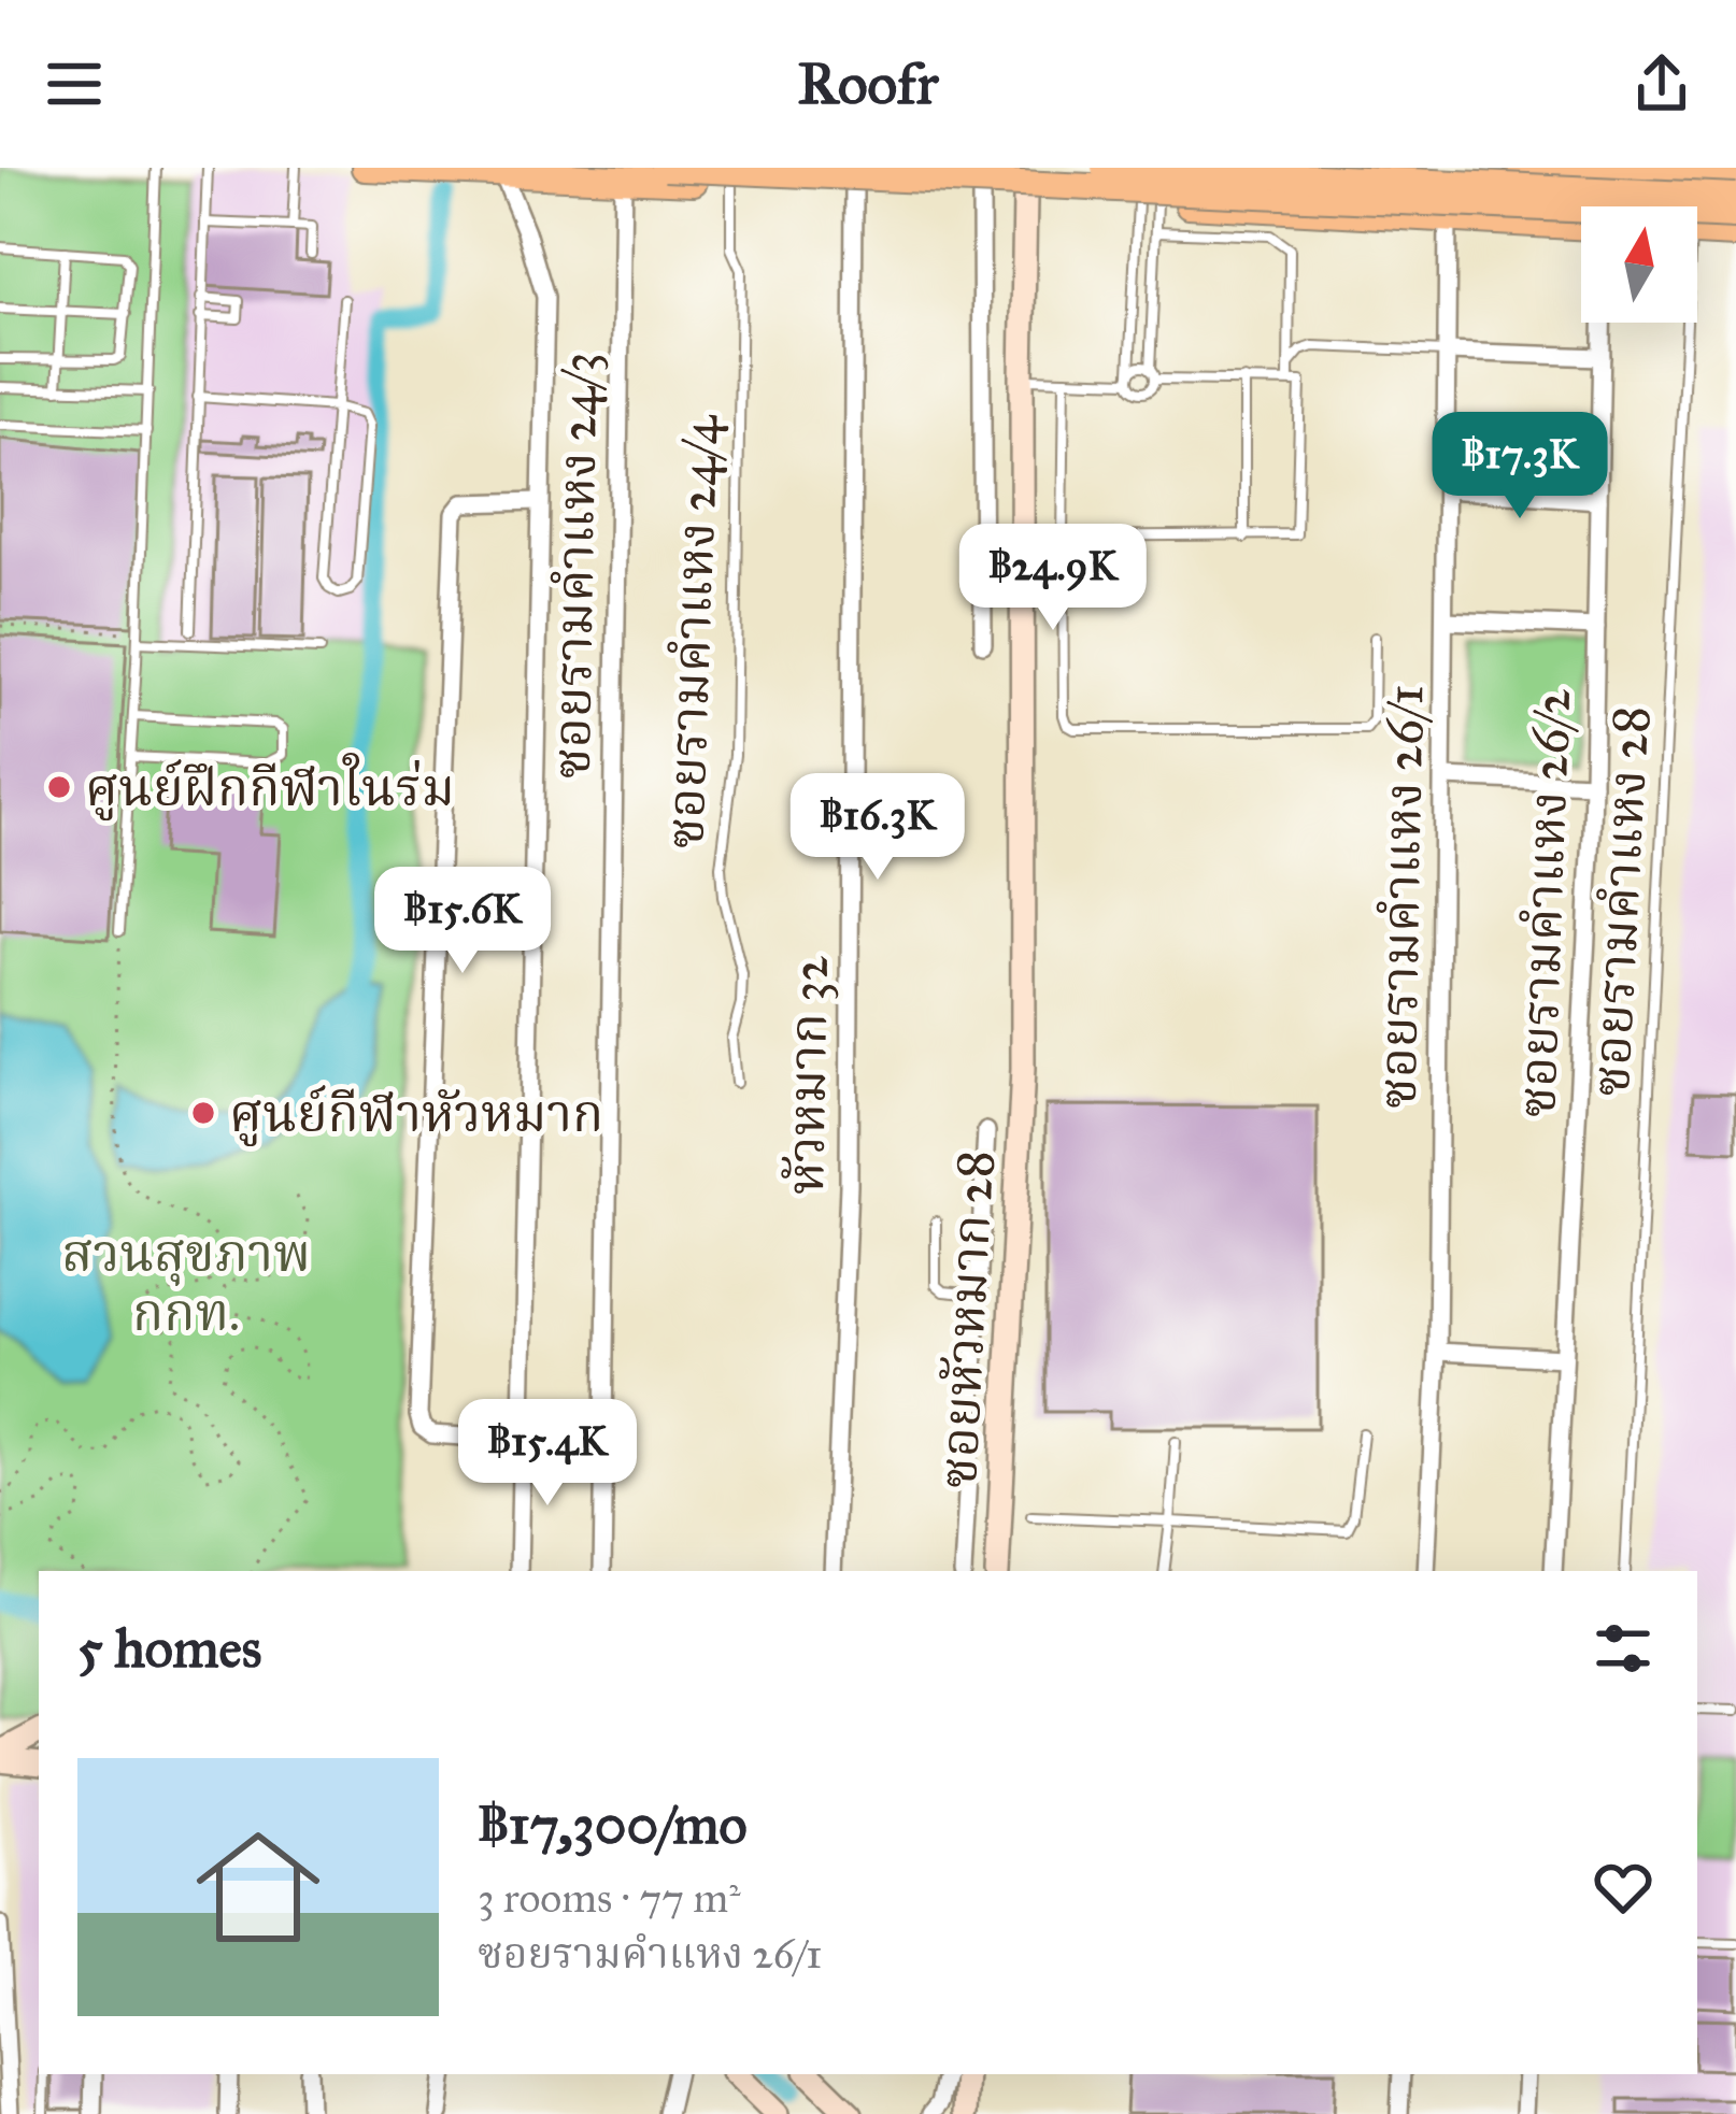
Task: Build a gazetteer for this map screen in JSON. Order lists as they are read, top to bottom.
{
  "streets": {
    "street": [
      "ซอยรามคำแหง 24/3",
      "ซอยรามคำแหง 26/1",
      "ซอยรามคำแหง 26/2",
      "หัวหมาก 32",
      "ซอยหัวหมาก 28"
    ],
    "lane": ["ซอยรามคำแหง 24/4", "ซอยรามคำแหง 28"]
  },
  "parks": ["สวนสุขภาพ กกท."],
  "places": ["ศูนย์ฝึกกีฬาในร่ม", "ศูนย์กีฬาหัวหมาก"],
  "north": "top",
  "page": {
    "header": "Roofr",
    "price": [
      "฿17.3K",
      "฿24.9K",
      "฿16.3K",
      "฿15.6K",
      "฿15.4K"
    ],
    "heading": "5 homes",
    "list": [
      {
        "name": "฿17,300/mo",
        "note": "3 rooms · 77 m² · ซอยรามคำแหง 26/1"
      }
    ]
  }
}
